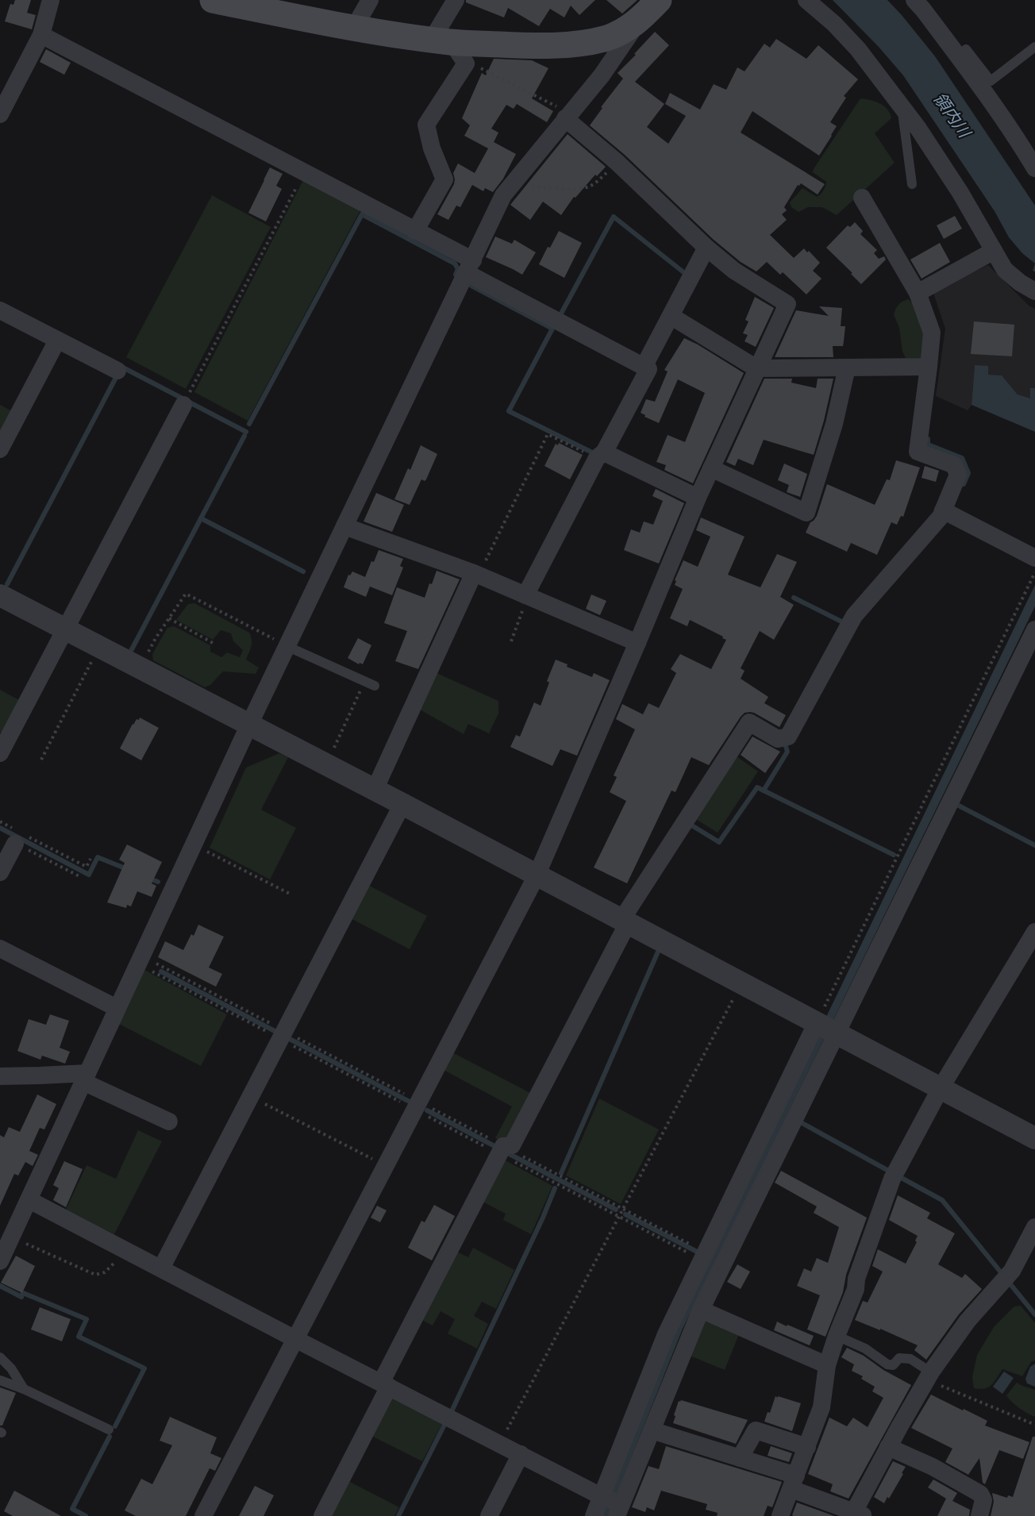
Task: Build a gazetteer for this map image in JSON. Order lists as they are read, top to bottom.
{
  "water": ["領内川"]
}
